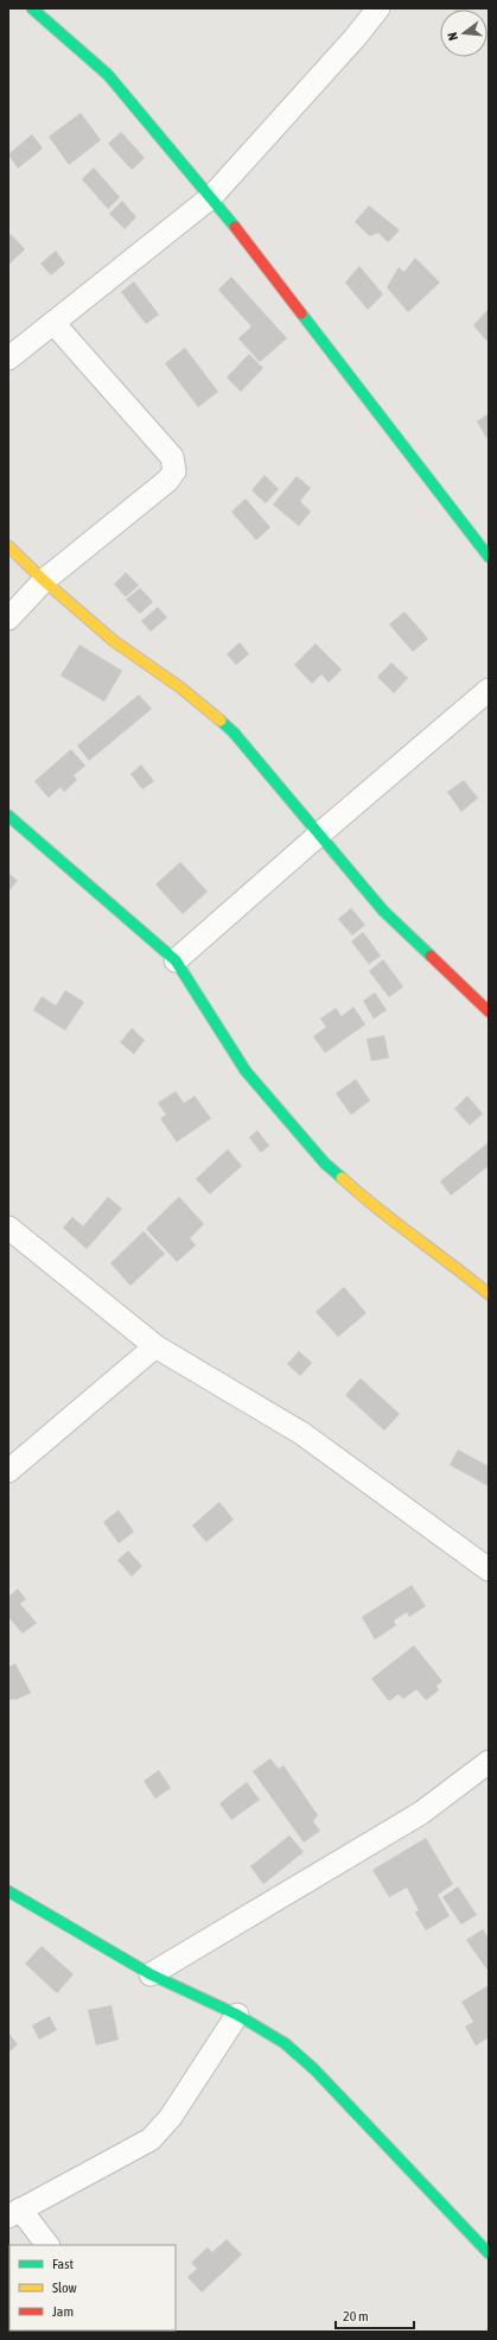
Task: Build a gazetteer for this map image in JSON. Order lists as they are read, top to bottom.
{
  "legend": ["Fast", "Slow", "Jam"],
  "scale_bar": "20 m",
  "north": "left"
}
